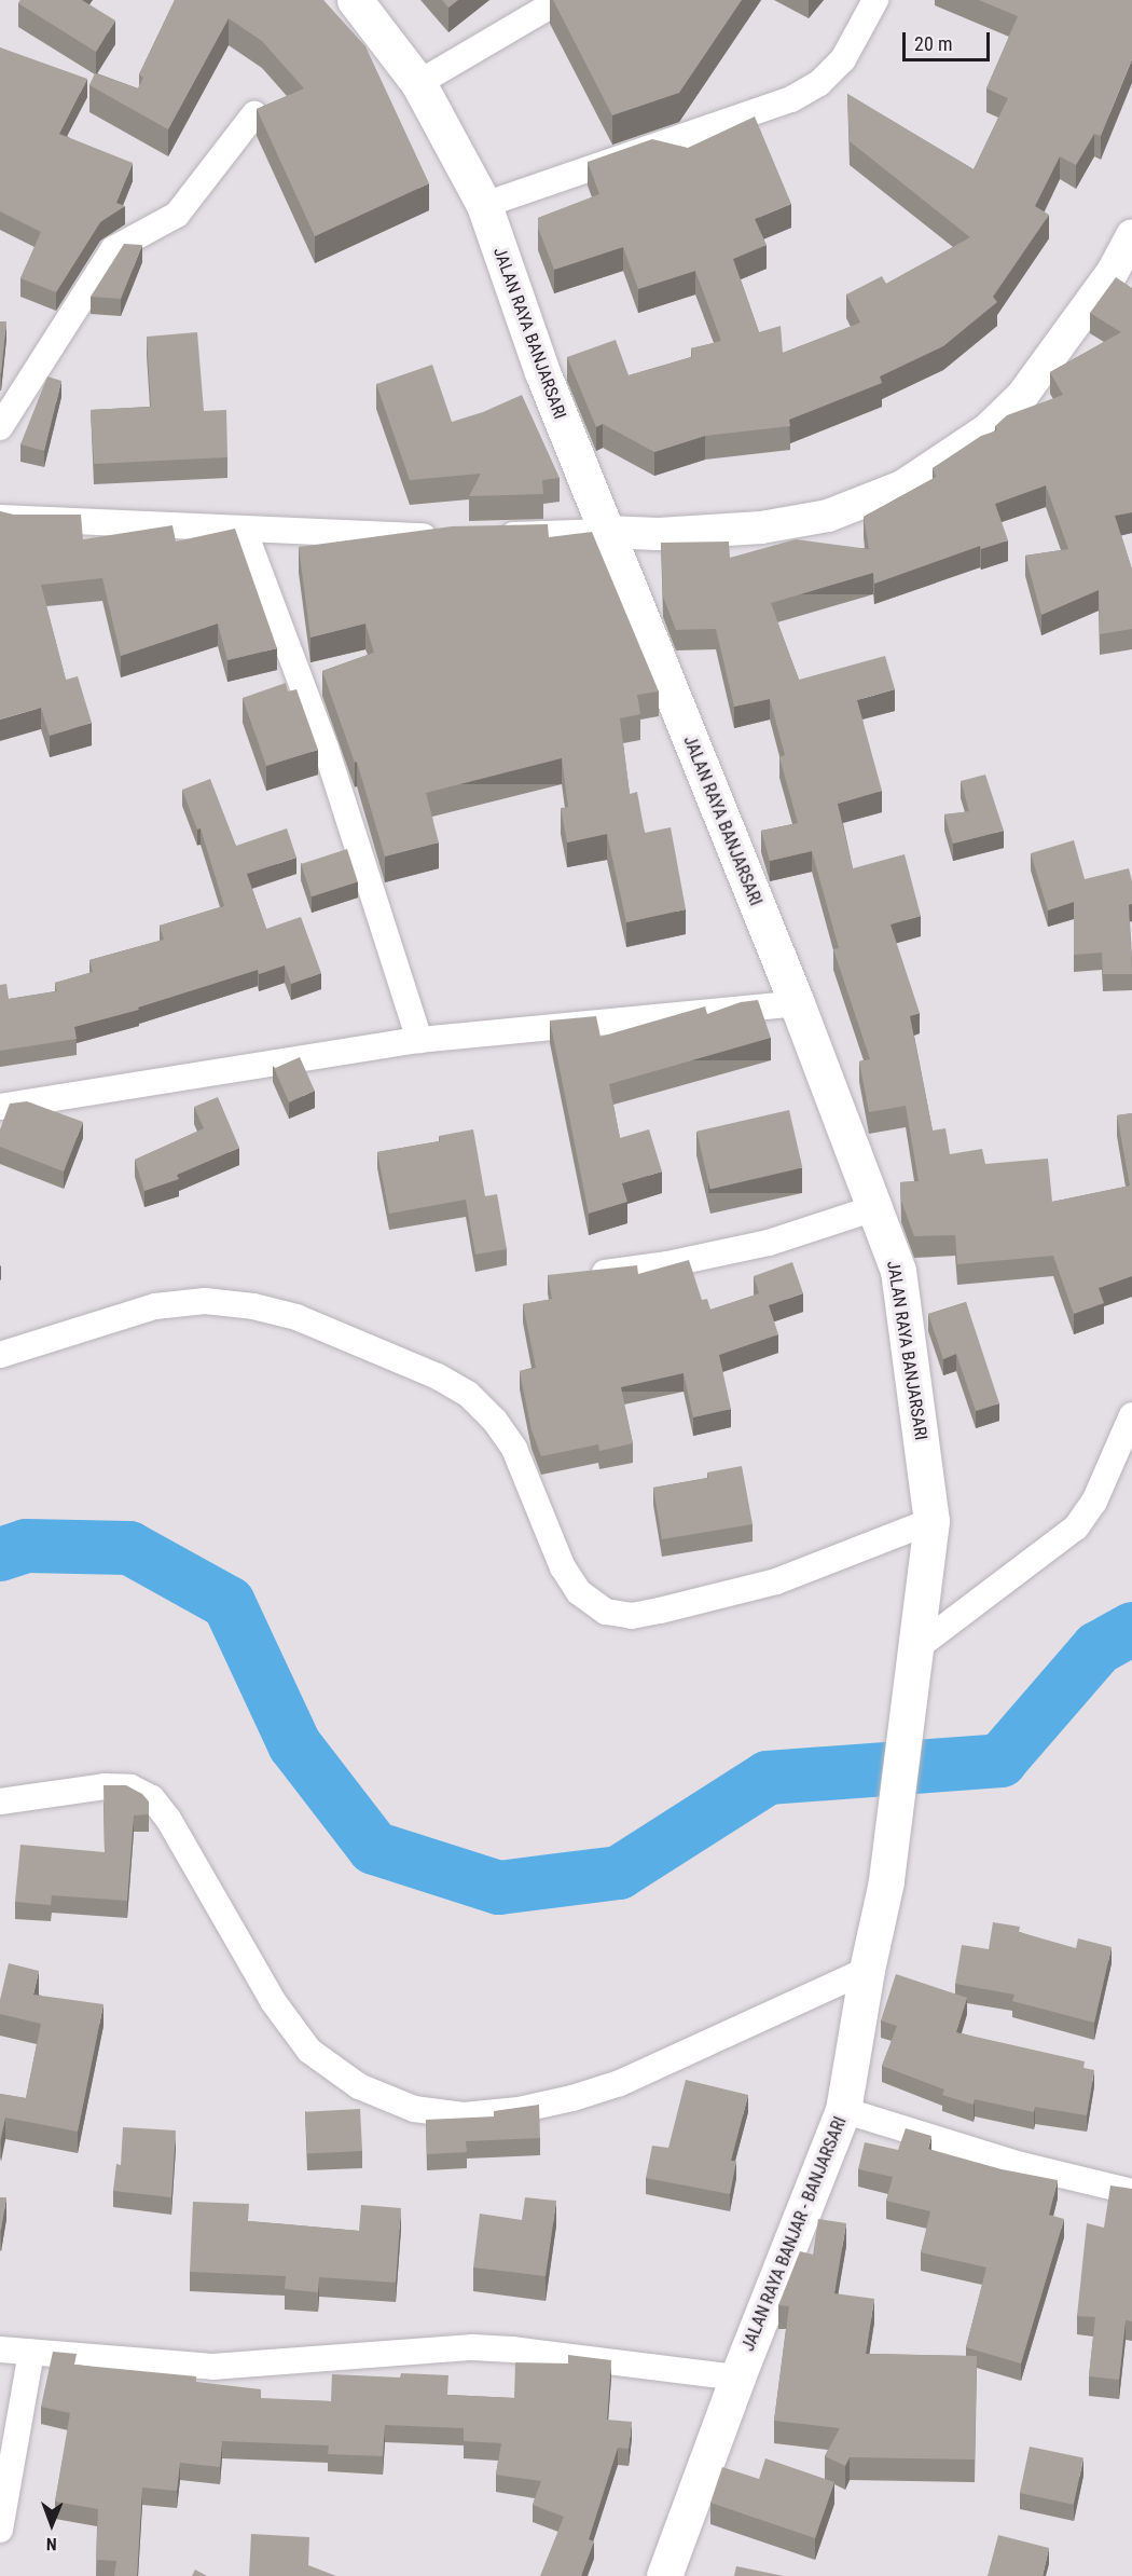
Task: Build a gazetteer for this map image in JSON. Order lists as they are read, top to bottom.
{
  "streets": {
    "highway": ["JALAN RAYA BANJARSARI", "JALAN RAYA BANJAR - BANJARSARI"]
  },
  "crossings": [
    ["JALAN RAYA BANJARSARI", "JALAN RAYA BANJAR - BANJARSARI"]
  ],
  "scale_bar": "20 m",
  "north": "bottom"
}
